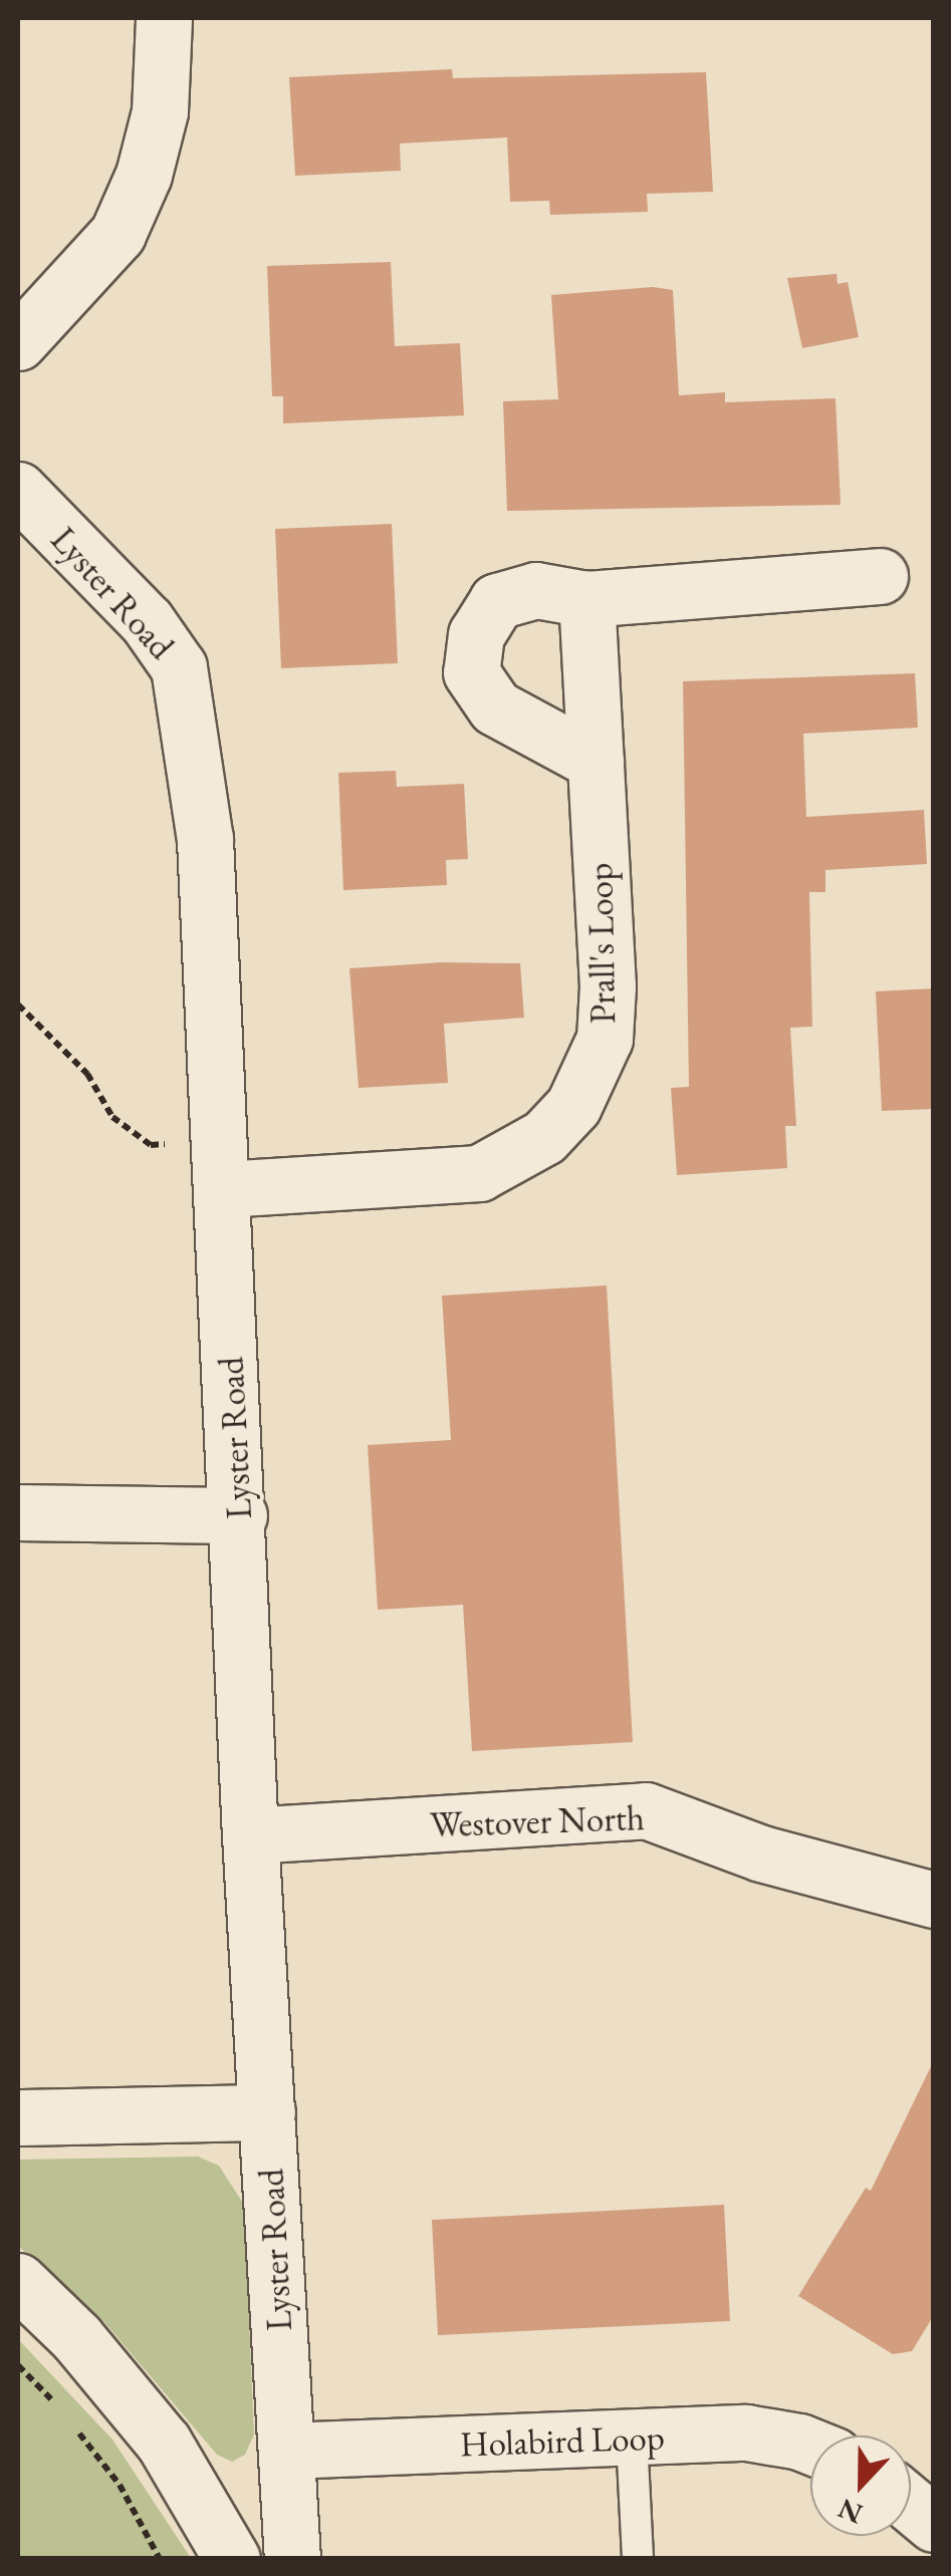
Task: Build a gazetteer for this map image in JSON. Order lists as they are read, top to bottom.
{
  "streets": {
    "street": [
      "Lyster Road",
      "Prall's Loop",
      "Westover North",
      "Holabird Loop"
    ]
  },
  "crossings": [
    ["Lyster Road", "Prall's Loop"],
    ["Lyster Road", "Westover North"],
    ["Lyster Road", "Holabird Loop"]
  ],
  "north": "bottom"
}
